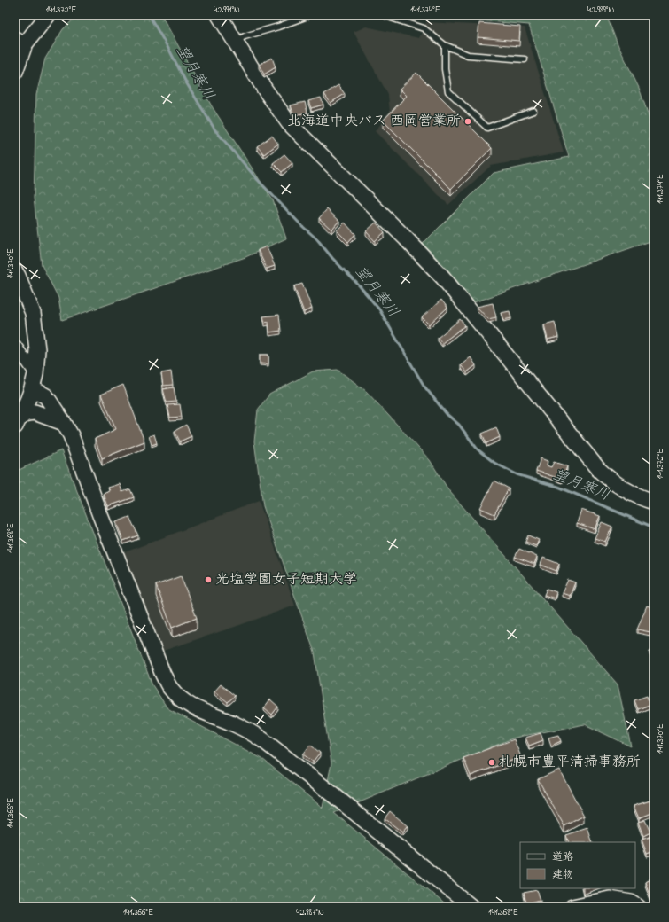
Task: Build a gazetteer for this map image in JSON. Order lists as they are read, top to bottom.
{
  "water": ["望月寒川"],
  "places": ["北海道中央バス 西岡営業所", "光塩学園女子短期大学", "札幌市豊平清掃事務所"],
  "legend": ["道路", "建物"],
  "coordinates": [
    "141.372°E",
    "42.991°N",
    "141.374°E",
    "42.989°N",
    "141.370°E",
    "141.368°E",
    "141.366°E",
    "42.987°N"
  ]
}
